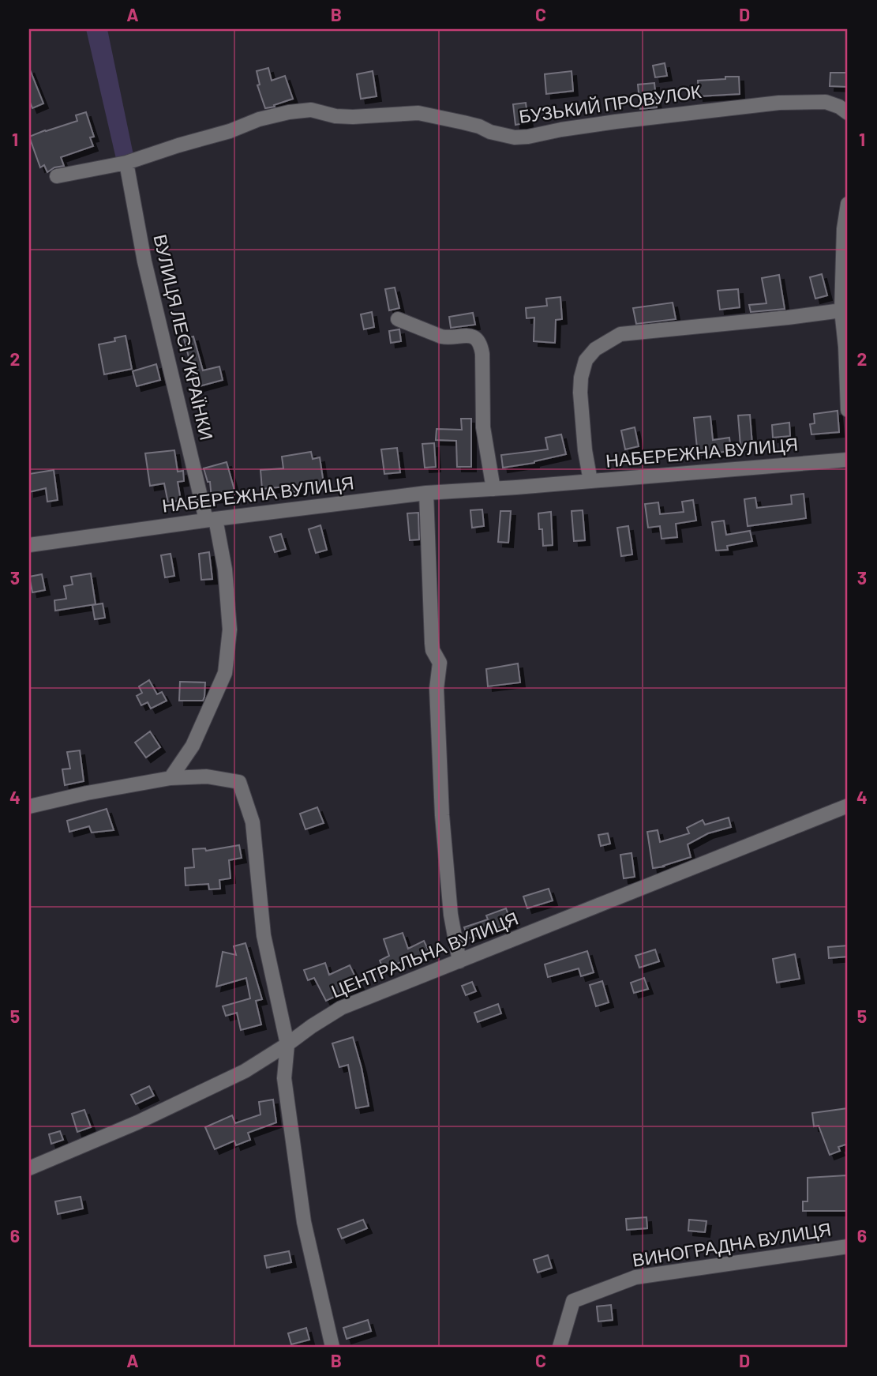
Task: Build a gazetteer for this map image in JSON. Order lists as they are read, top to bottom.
{
  "streets": {
    "street": [
      "БУЗЬКИЙ ПРОВУЛОК",
      "ВУЛИЦЯ ЛЕСІ УКРАЇНКИ",
      "НАБЕРЕЖНА ВУЛИЦЯ",
      "ЦЕНТРАЛЬНА ВУЛИЦЯ",
      "ВИНОГРАДНА ВУЛИЦЯ"
    ]
  },
  "crossings": [
    ["БУЗЬКИЙ ПРОВУЛОК", "ВУЛИЦЯ ЛЕСІ УКРАЇНКИ"],
    ["ВУЛИЦЯ ЛЕСІ УКРАЇНКИ", "НАБЕРЕЖНА ВУЛИЦЯ"]
  ],
  "grid": {
    "columns": [
      "A",
      "B",
      "C",
      "D"
    ],
    "rows": [
      "1",
      "2",
      "3",
      "4",
      "5",
      "6"
    ]
  }
}
